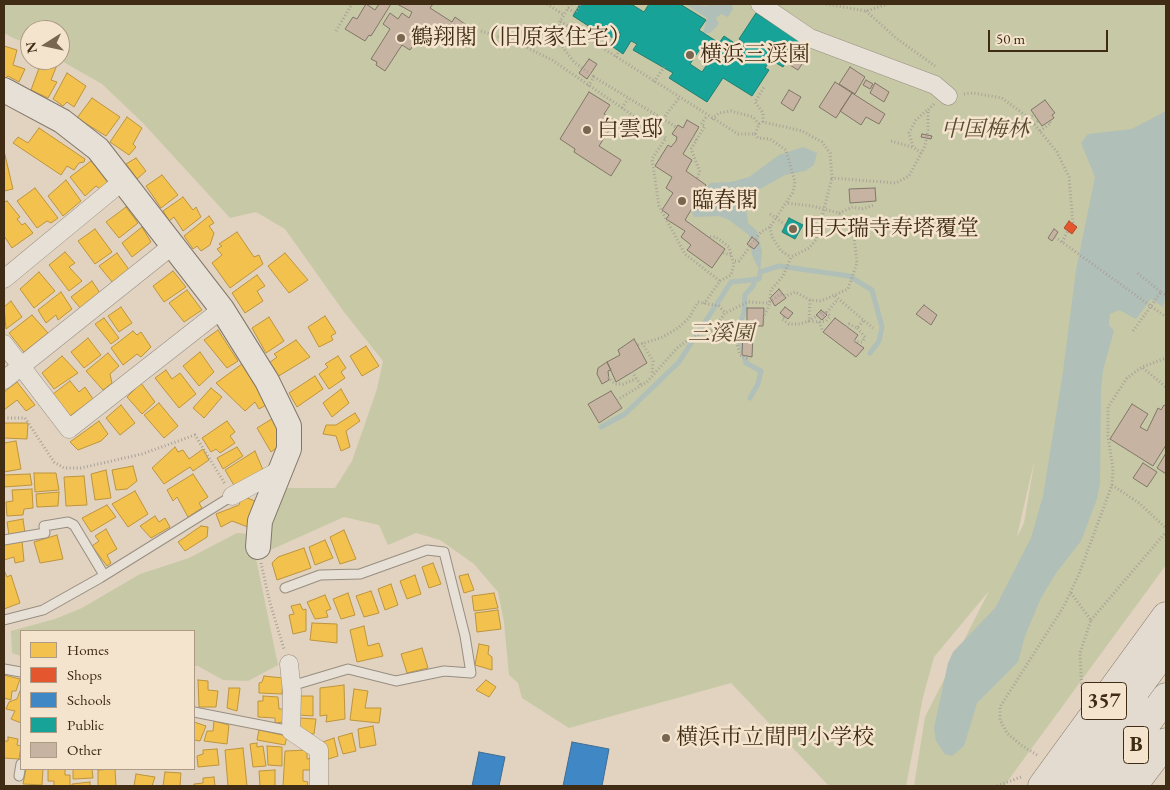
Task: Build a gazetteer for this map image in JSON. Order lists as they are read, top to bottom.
{
  "streets": {
    "highway": ["357", "B"]
  },
  "parks": ["中国梅林", "三溪園"],
  "places": [
    "鶴翔閣（旧原家住宅）",
    "横浜三渓園",
    "白雲邸",
    "臨春閣",
    "旧天瑞寺寿塔覆堂",
    "横浜市立間門小学校"
  ],
  "legend": [
    "Homes",
    "Shops",
    "Schools",
    "Public",
    "Other"
  ],
  "scale_bar": "50 m",
  "north": "left"
}
